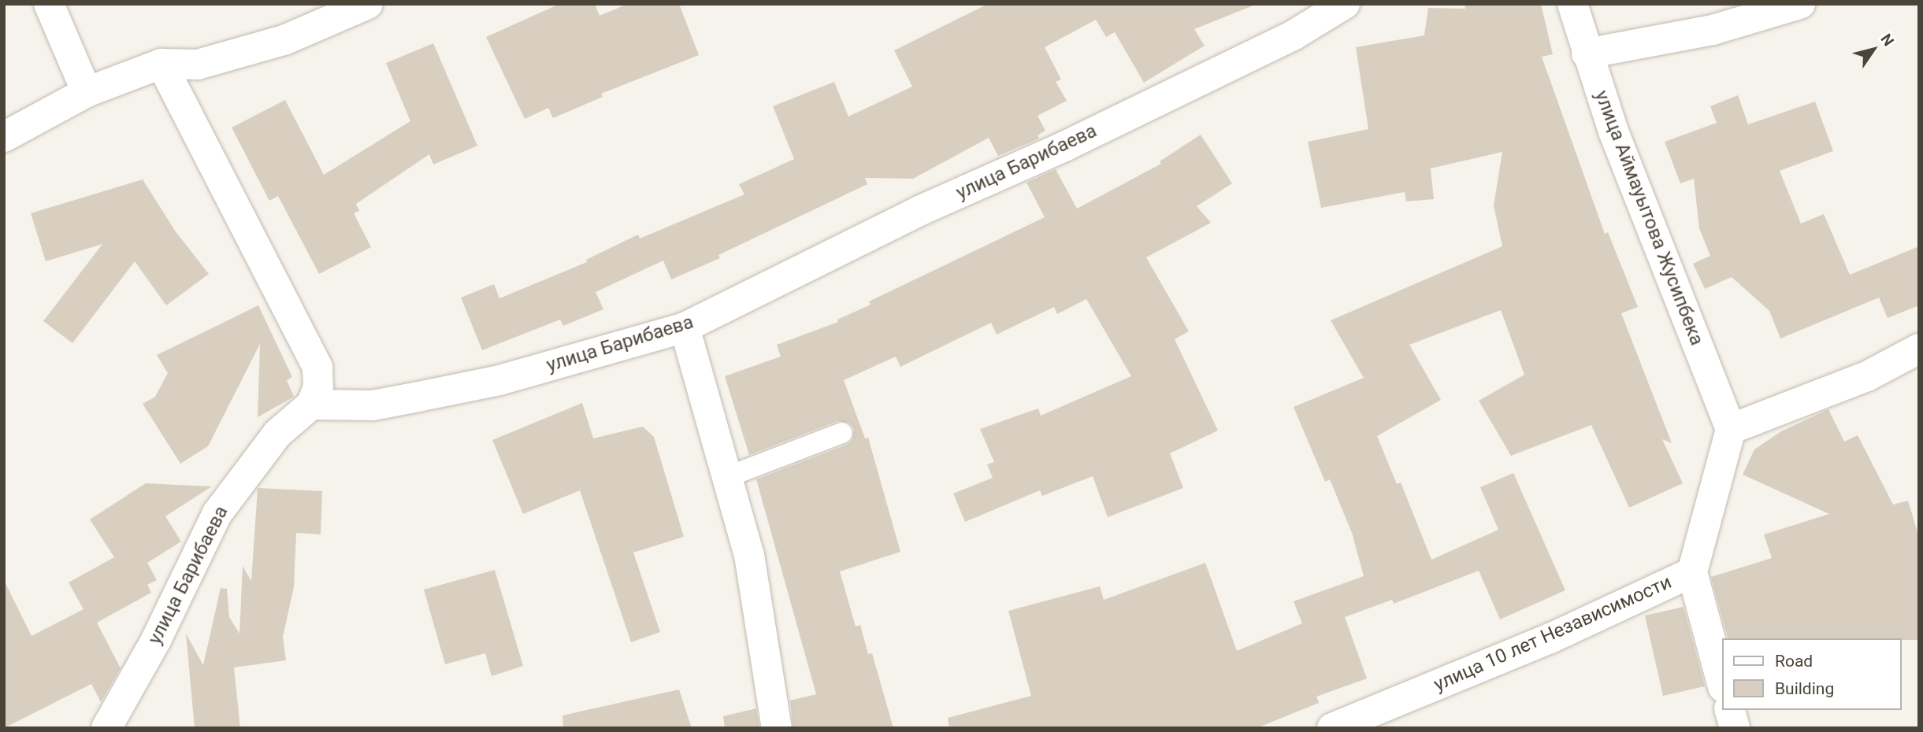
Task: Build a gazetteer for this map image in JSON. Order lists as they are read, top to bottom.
{
  "streets": {
    "street": ["улица Барибаева", "улица Аймауытова Жусипбека", "улица 10 лет Независимости"]
  },
  "crossings": [
    ["улица Аймауытова Жусипбека", "улица 10 лет Независимости"]
  ],
  "legend": ["Road", "Building"],
  "north": "top right"
}
